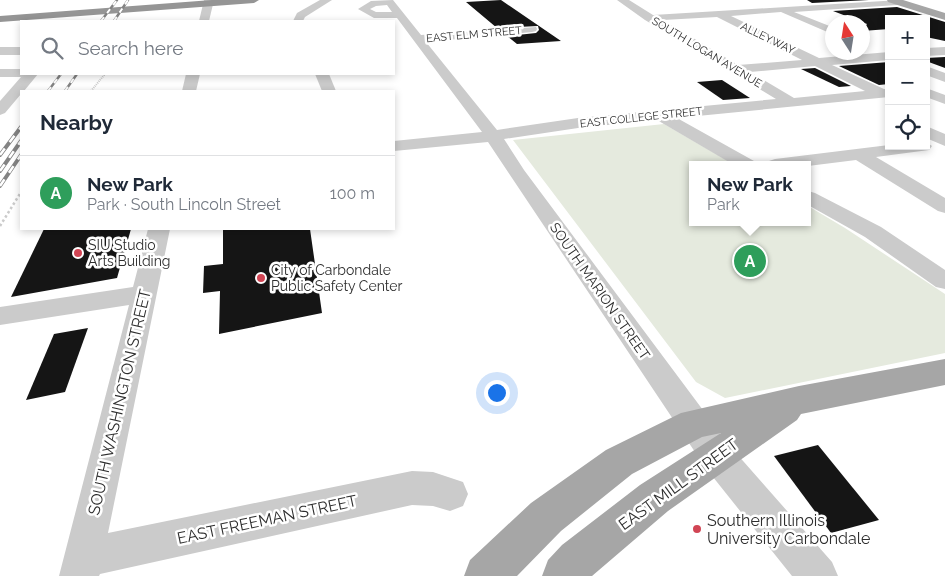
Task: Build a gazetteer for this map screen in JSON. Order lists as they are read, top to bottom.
{
  "streets": {
    "main road": ["EAST MILL STREET"],
    "street": [
      "EAST ELM STREET",
      "ALLEYWAY",
      "SOUTH LOGAN AVENUE",
      "EAST COLLEGE STREET",
      "SOUTH MARION STREET",
      "SOUTH WASHINGTON STREET",
      "EAST FREEMAN STREET"
    ]
  },
  "crossings": [
    ["EAST ELM STREET", "SOUTH MARION STREET"],
    ["ALLEYWAY", "SOUTH LOGAN AVENUE"],
    ["ALLEYWAY", "EAST COLLEGE STREET"],
    ["SOUTH LOGAN AVENUE", "EAST COLLEGE STREET"],
    ["EAST COLLEGE STREET", "SOUTH MARION STREET"],
    ["SOUTH MARION STREET", "EAST MILL STREET"],
    ["SOUTH WASHINGTON STREET", "EAST FREEMAN STREET"]
  ],
  "places": ["SIU Studio Arts Building", "City of Carbondale Public Safety Center", "Southern Illinois University Carbondale"],
  "north": "top",
  "page": {
    "map_buttons": ["+", "−"],
    "search": "Search here",
    "heading": "Nearby",
    "list": [
      {
        "mark": "A",
        "name": "New Park",
        "note": "Park · South Lincoln Street",
        "value": "100 m"
      }
    ],
    "popup": ["New Park", "Park"],
    "pins": "A"
  }
}
